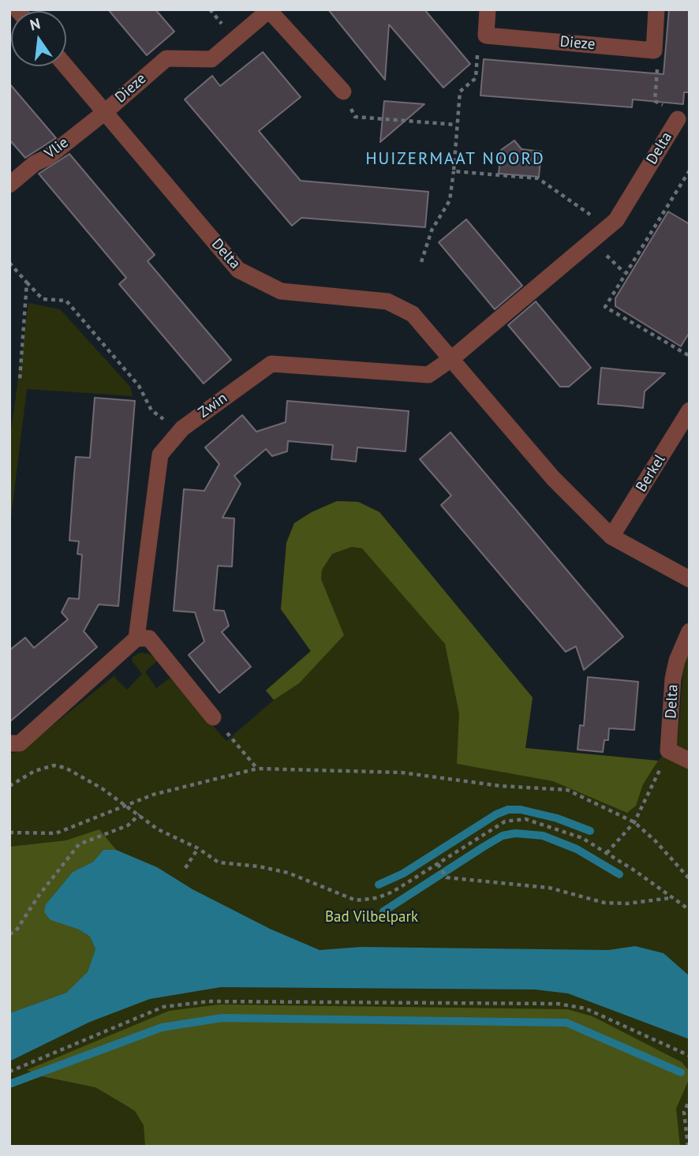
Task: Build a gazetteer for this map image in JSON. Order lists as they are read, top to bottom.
{
  "streets": {
    "street": [
      "Dieze",
      "Vlie",
      "Delta",
      "Zwin",
      "Berkel"
    ]
  },
  "crossings": [
    ["Dieze", "Vlie"],
    ["Dieze", "Delta"],
    ["Vlie", "Delta"],
    ["Delta", "Zwin"],
    ["Delta", "Berkel"]
  ],
  "districts": ["HUIZERMAAT NOORD"],
  "parks": ["Bad Vilbelpark"],
  "north": "top"
}
